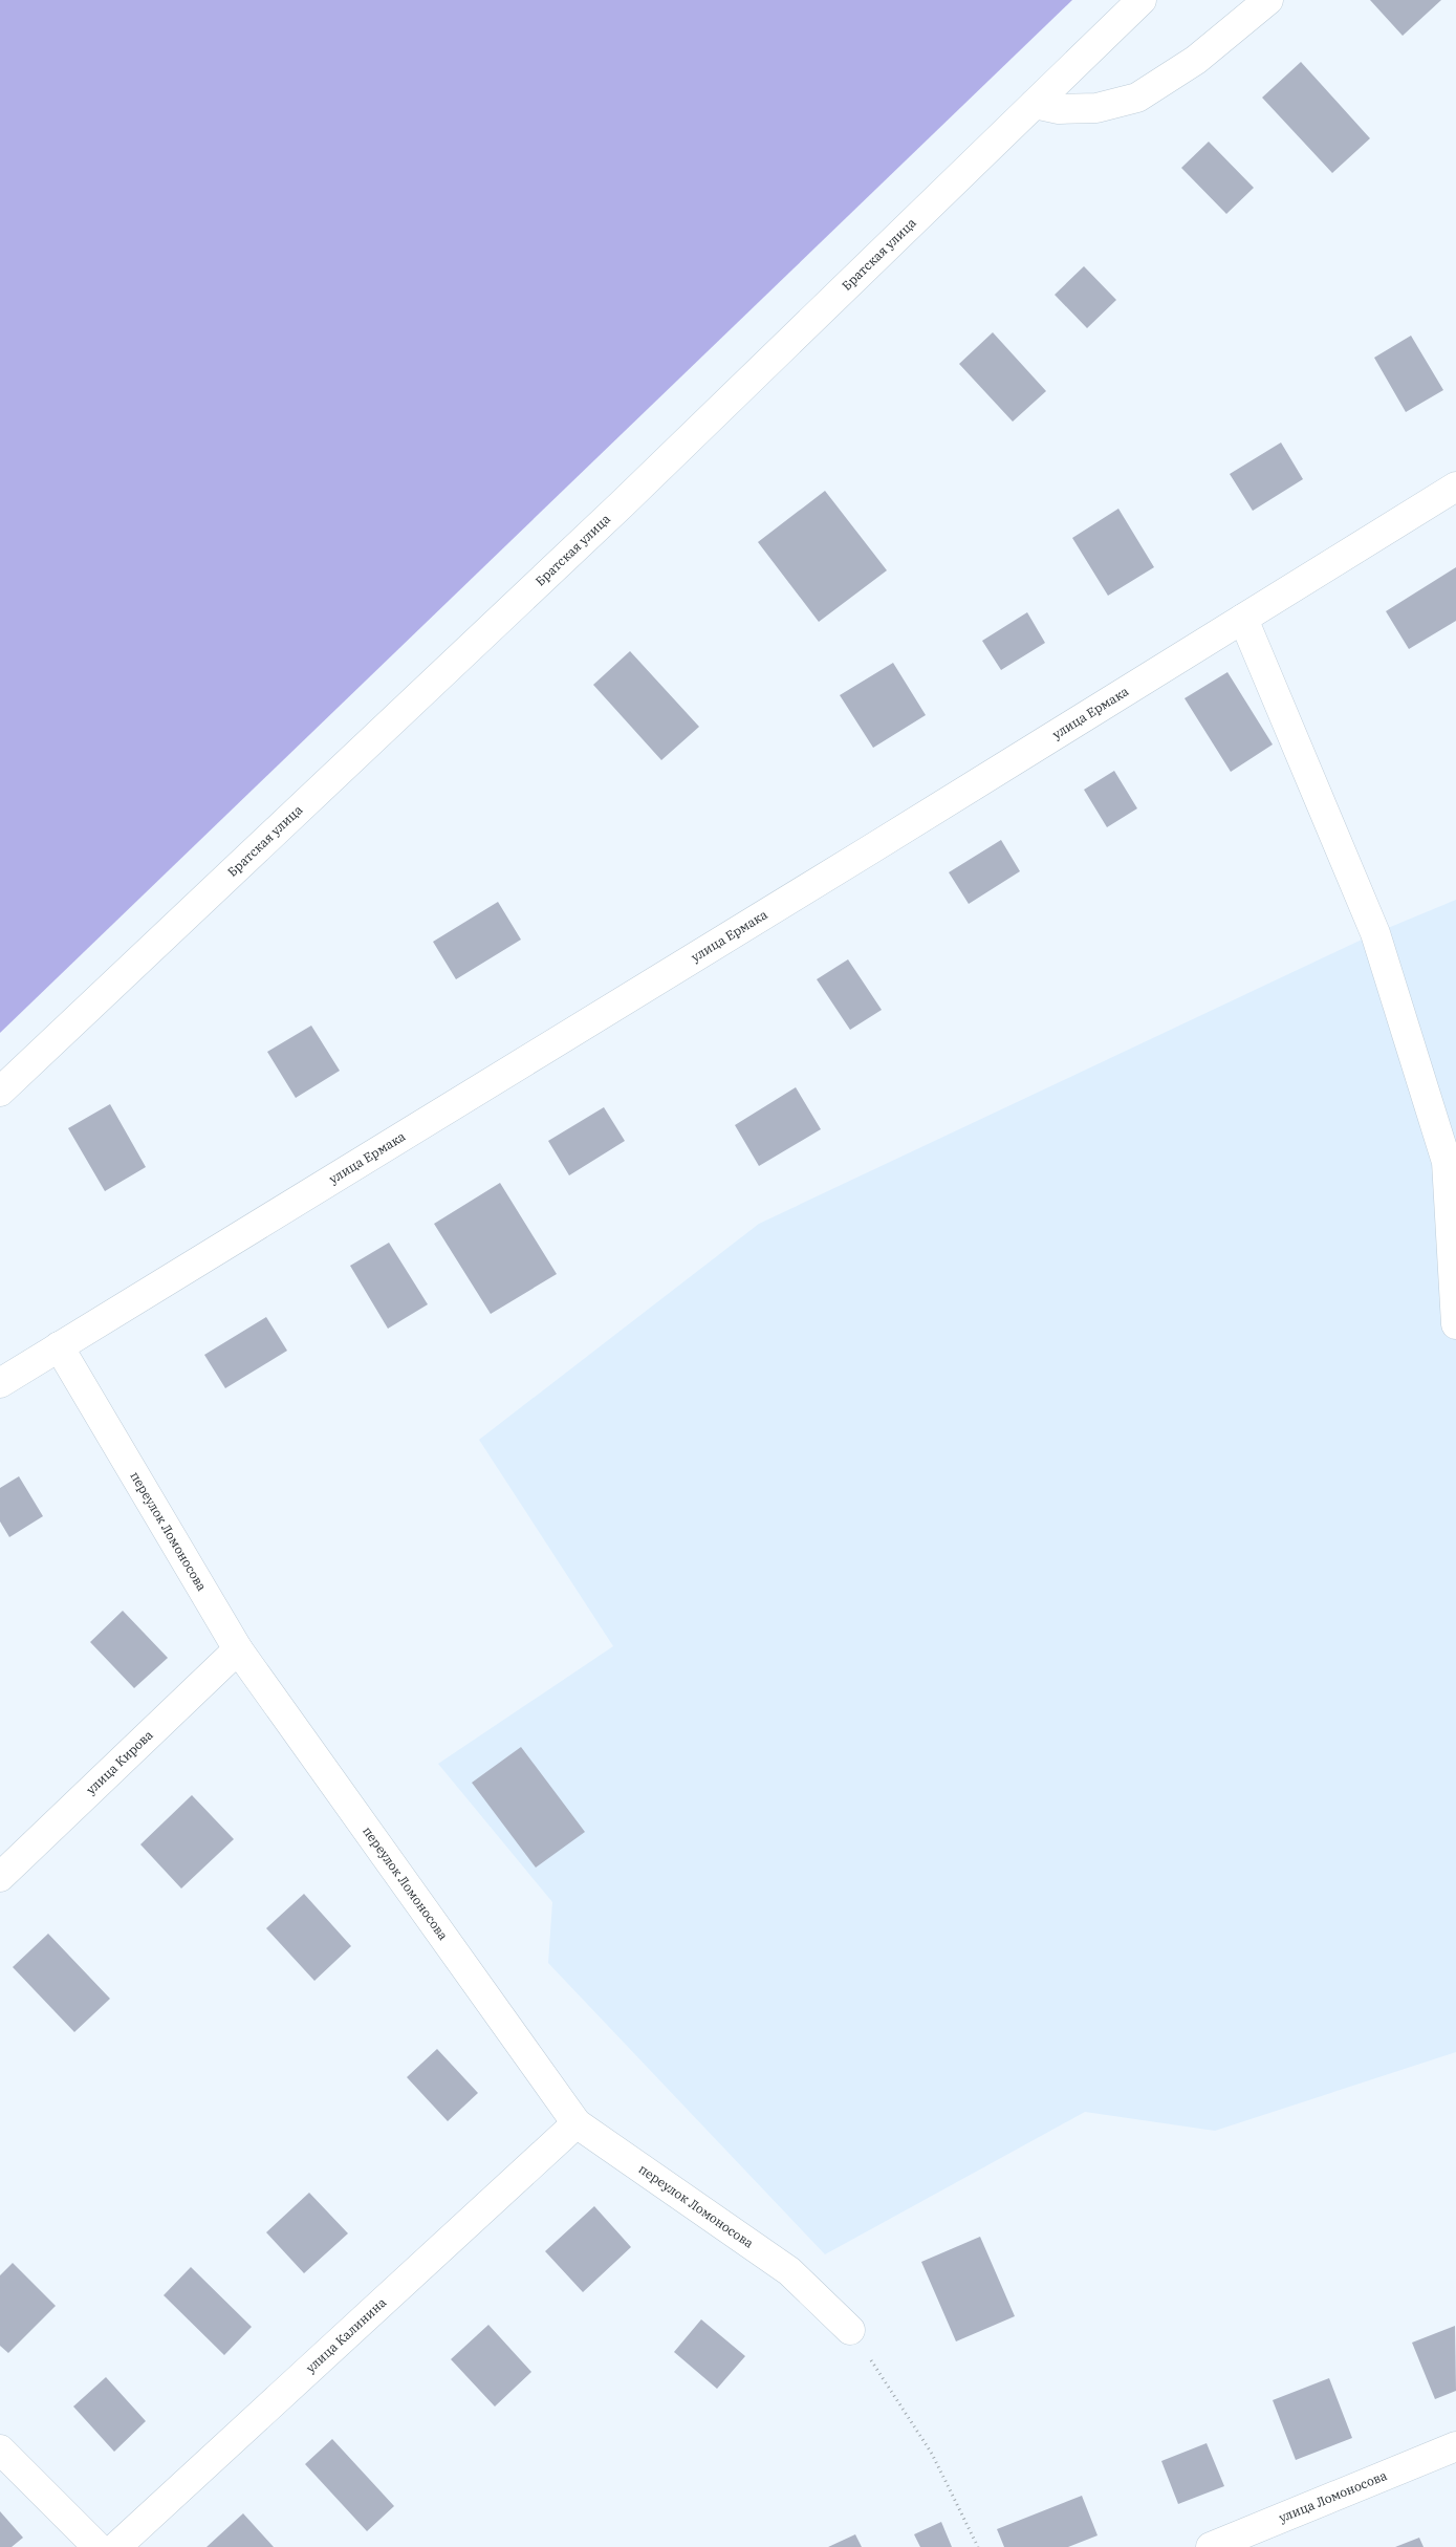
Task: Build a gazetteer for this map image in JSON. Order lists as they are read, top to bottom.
{
  "streets": {
    "street": [
      "Братская улица",
      "улица Ермака",
      "переулок Ломоносова",
      "улица Кирова",
      "улица Калинина",
      "улица Ломоносова"
    ]
  },
  "crossings": [
    ["улица Ермака", "переулок Ломоносова"],
    ["переулок Ломоносова", "улица Кирова"],
    ["переулок Ломоносова", "улица Калинина"]
  ]
}
